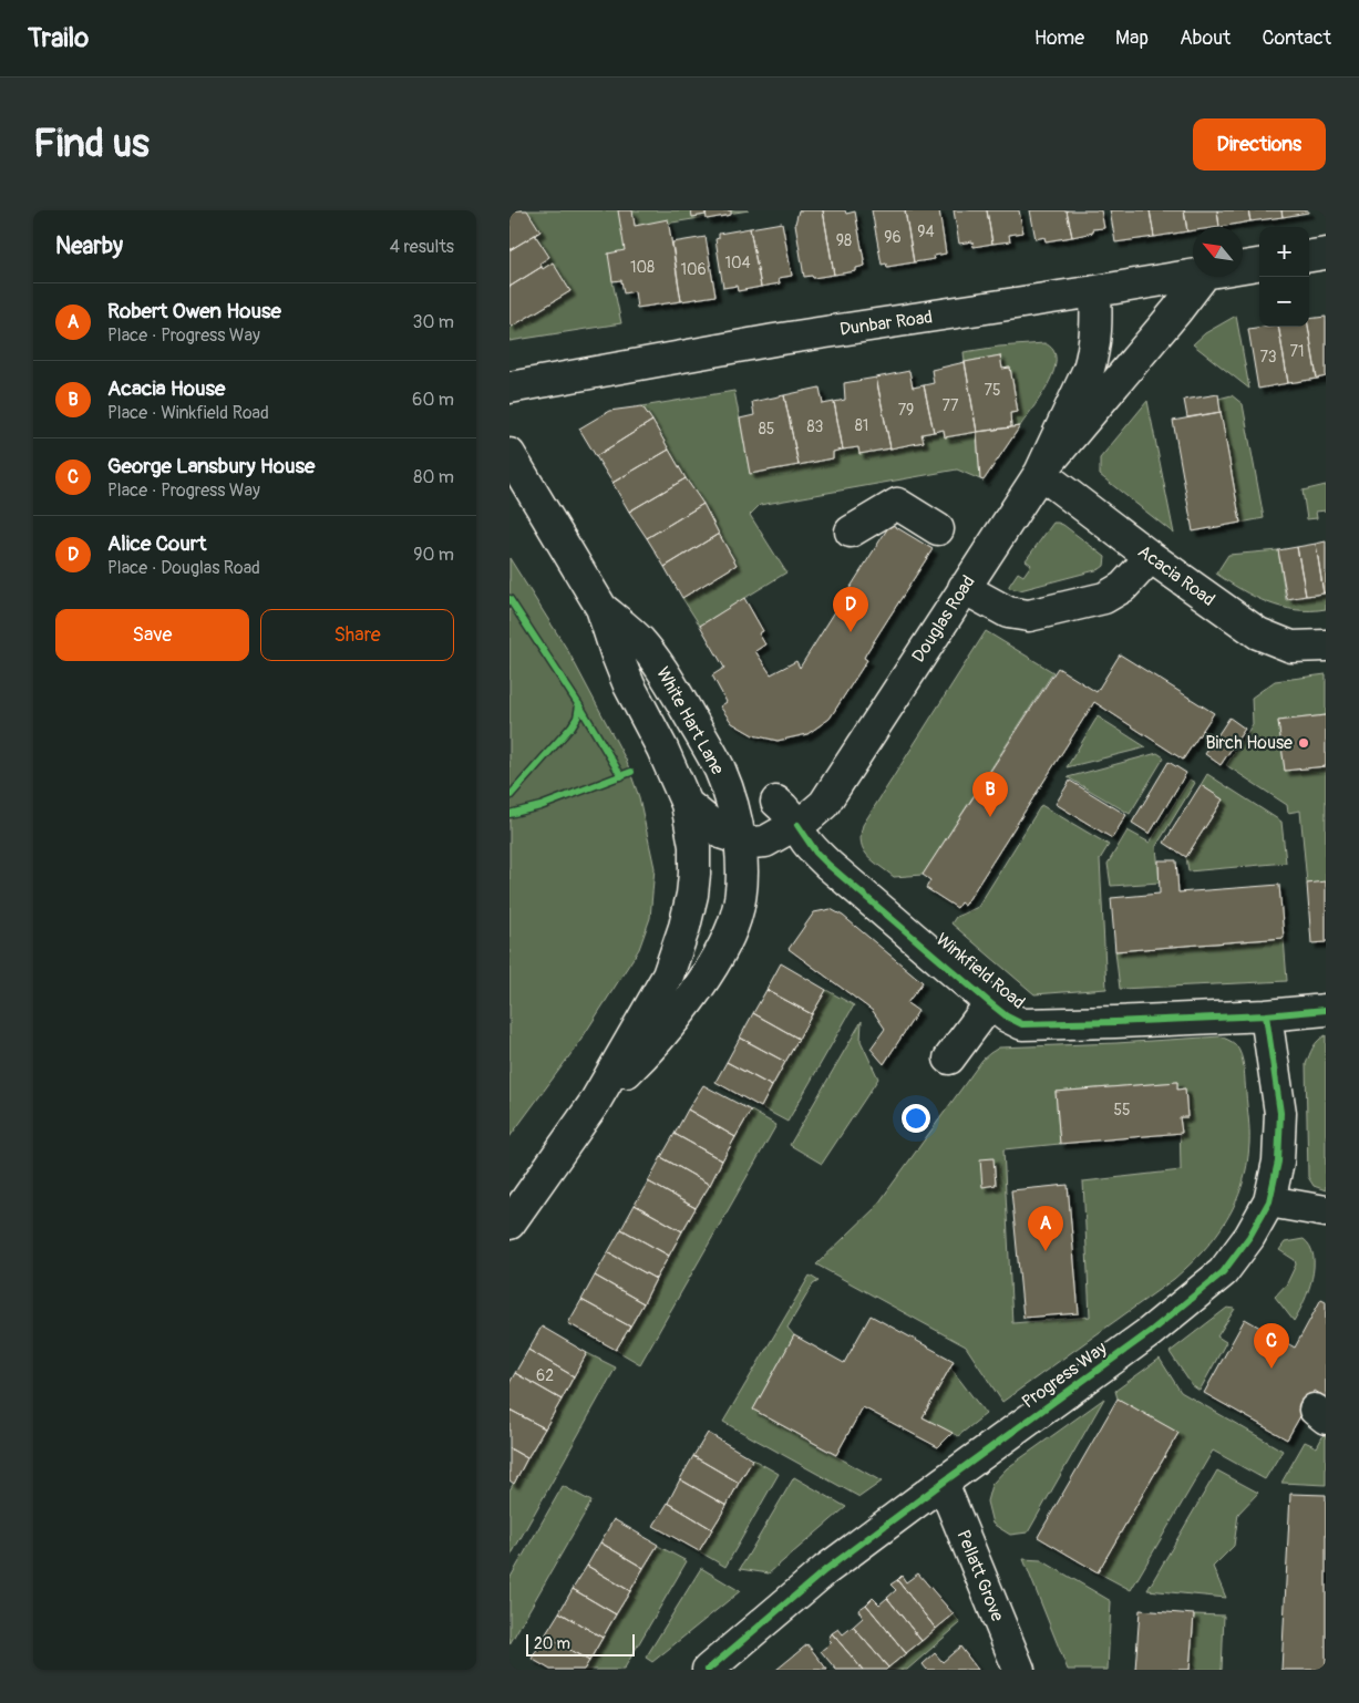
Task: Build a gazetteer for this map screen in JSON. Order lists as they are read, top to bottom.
{
  "streets": {
    "street": [
      "Dunbar Road",
      "Acacia Road",
      "Douglas Road",
      "White Hart Lane",
      "Winkfield Road",
      "Progress Way",
      "Pellatt Grove"
    ]
  },
  "crossings": [
    ["Dunbar Road", "Douglas Road"],
    ["Acacia Road", "Douglas Road"],
    ["Douglas Road", "White Hart Lane"],
    ["Douglas Road", "Winkfield Road"],
    ["Winkfield Road", "Progress Way"],
    ["Progress Way", "Pellatt Grove"]
  ],
  "places": ["Birch House"],
  "house_numbers": [
    "94",
    "96",
    "98",
    "104",
    "108",
    "106",
    "71",
    "73",
    "75",
    "77",
    "79",
    "81",
    "83",
    "85",
    "55",
    "62"
  ],
  "scale_bar": "20 m",
  "north": "top left",
  "page": {
    "header": "Trailo",
    "nav": [
      "Home",
      "Map",
      "About",
      "Contact"
    ],
    "buttons": [
      "Directions",
      ["Save", "Share"]
    ],
    "title": "Find us",
    "heading": ["Nearby", "4 results"],
    "map_buttons": ["+", "−"],
    "list": [
      {
        "mark": "A",
        "name": "Robert Owen House",
        "note": "Place · Progress Way",
        "value": "30 m"
      },
      {
        "mark": "B",
        "name": "Acacia House",
        "note": "Place · Winkfield Road",
        "value": "60 m"
      },
      {
        "mark": "C",
        "name": "George Lansbury House",
        "note": "Place · Progress Way",
        "value": "80 m"
      },
      {
        "mark": "D",
        "name": "Alice Court",
        "note": "Place · Douglas Road",
        "value": "90 m"
      }
    ],
    "pins": [
      "D",
      "B",
      "A",
      "C"
    ],
    "scale": "20 m"
  }
}
